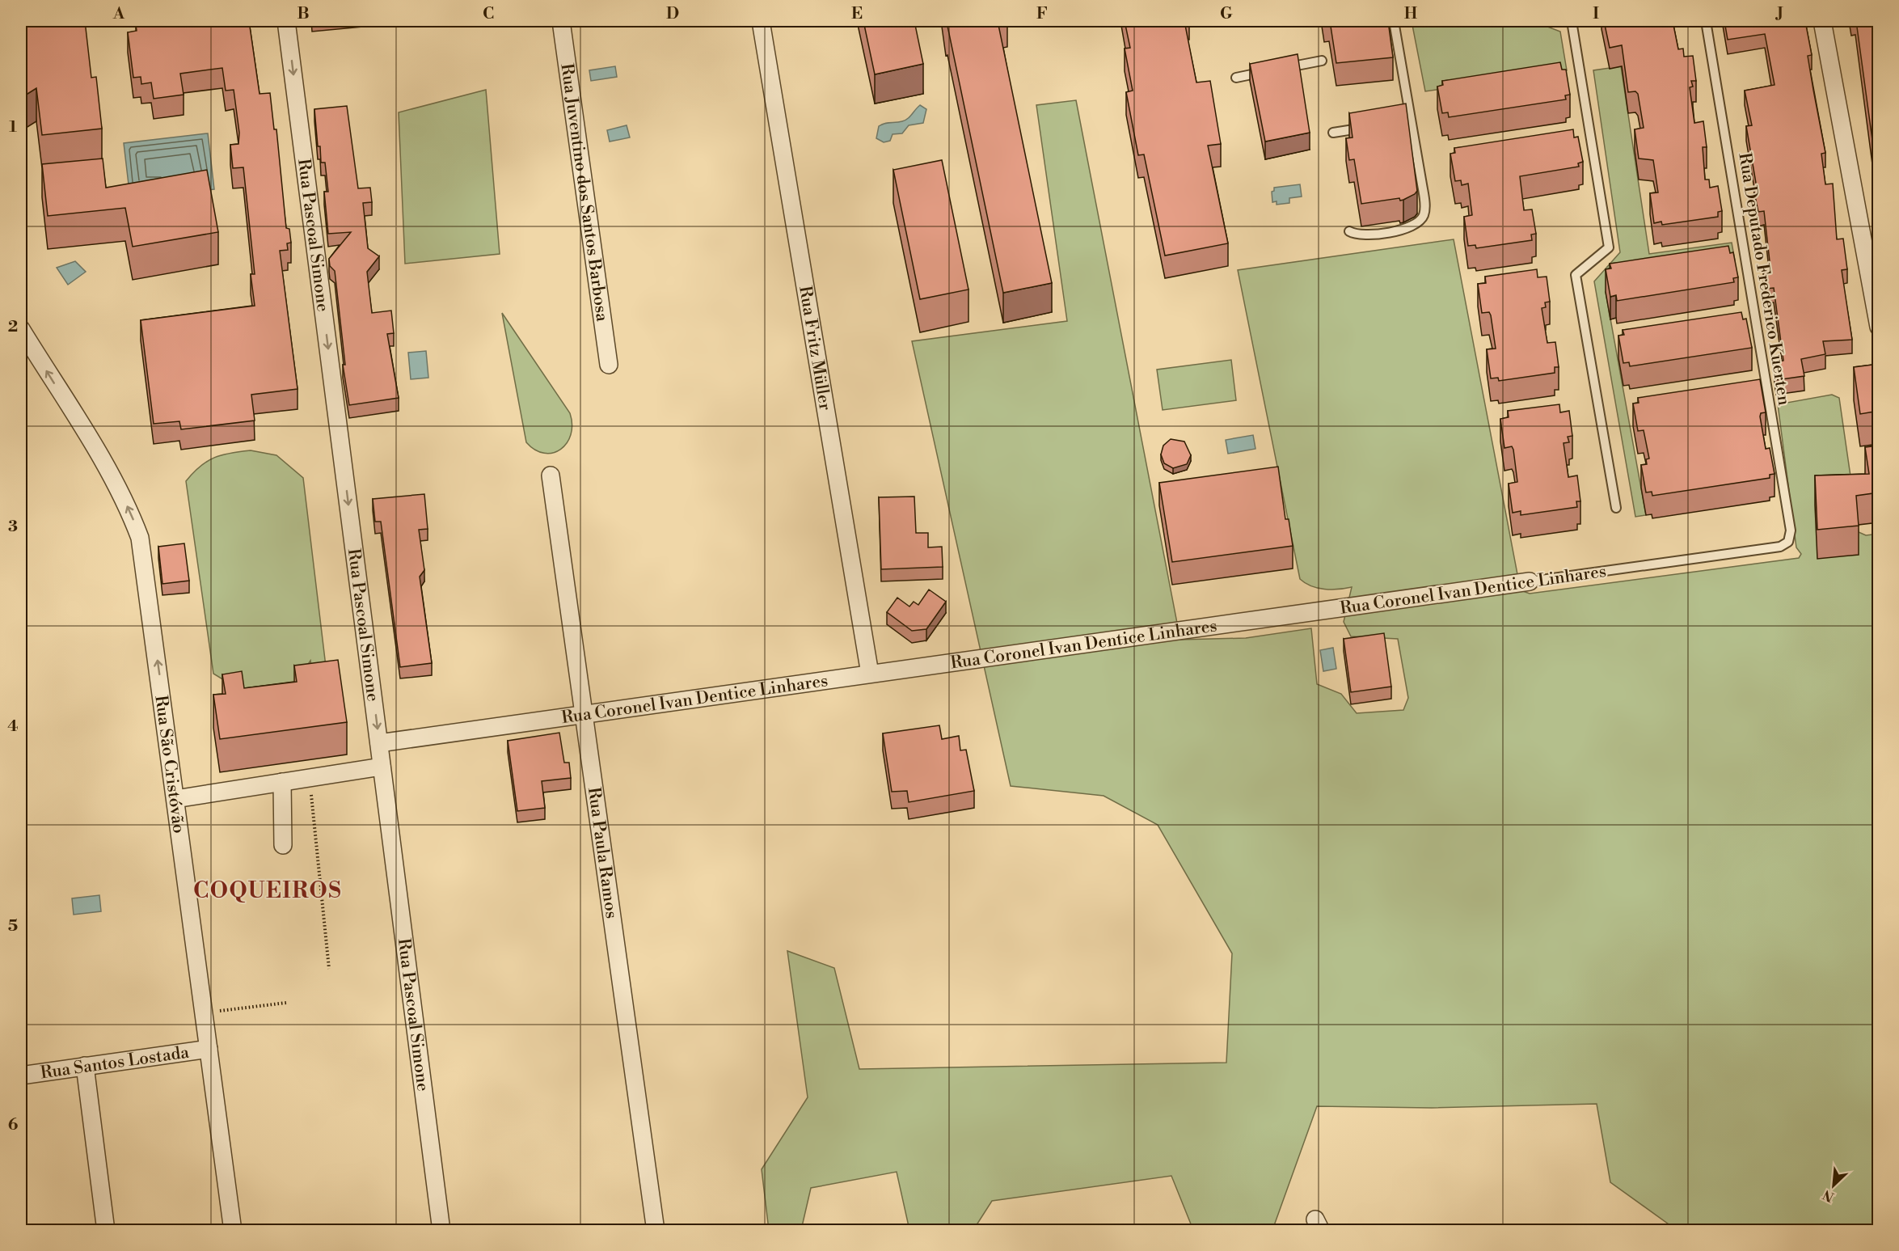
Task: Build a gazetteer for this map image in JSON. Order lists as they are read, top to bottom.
{
  "streets": {
    "street": [
      "Rua Juventino dos Santos Barbosa",
      "Rua Pascoal Simone",
      "Rua Fritz Müller",
      "Rua Coronel Ivan Dentice Linhares",
      "Rua São Cristóvão",
      "Rua Paula Ramos",
      "Rua Santos Lostada"
    ],
    "lane": ["Rua Deputado Frederico Kuerten"]
  },
  "crossings": [
    ["Rua Pascoal Simone", "Rua Coronel Ivan Dentice Linhares"],
    ["Rua Deputado Frederico Kuerten", "Rua Coronel Ivan Dentice Linhares"],
    ["Rua Fritz Müller", "Rua Coronel Ivan Dentice Linhares"],
    ["Rua Coronel Ivan Dentice Linhares", "Rua Paula Ramos"],
    ["Rua São Cristóvão", "Rua Santos Lostada"]
  ],
  "one_way": ["Rua Pascoal Simone", "Rua São Cristóvão"],
  "districts": ["COQUEIROS"],
  "north": "bottom left",
  "grid": {
    "columns": [
      "A",
      "B",
      "C",
      "D",
      "E",
      "F",
      "G",
      "H",
      "I",
      "J"
    ],
    "rows": [
      "1",
      "2",
      "3",
      "4",
      "5",
      "6"
    ]
  }
}
